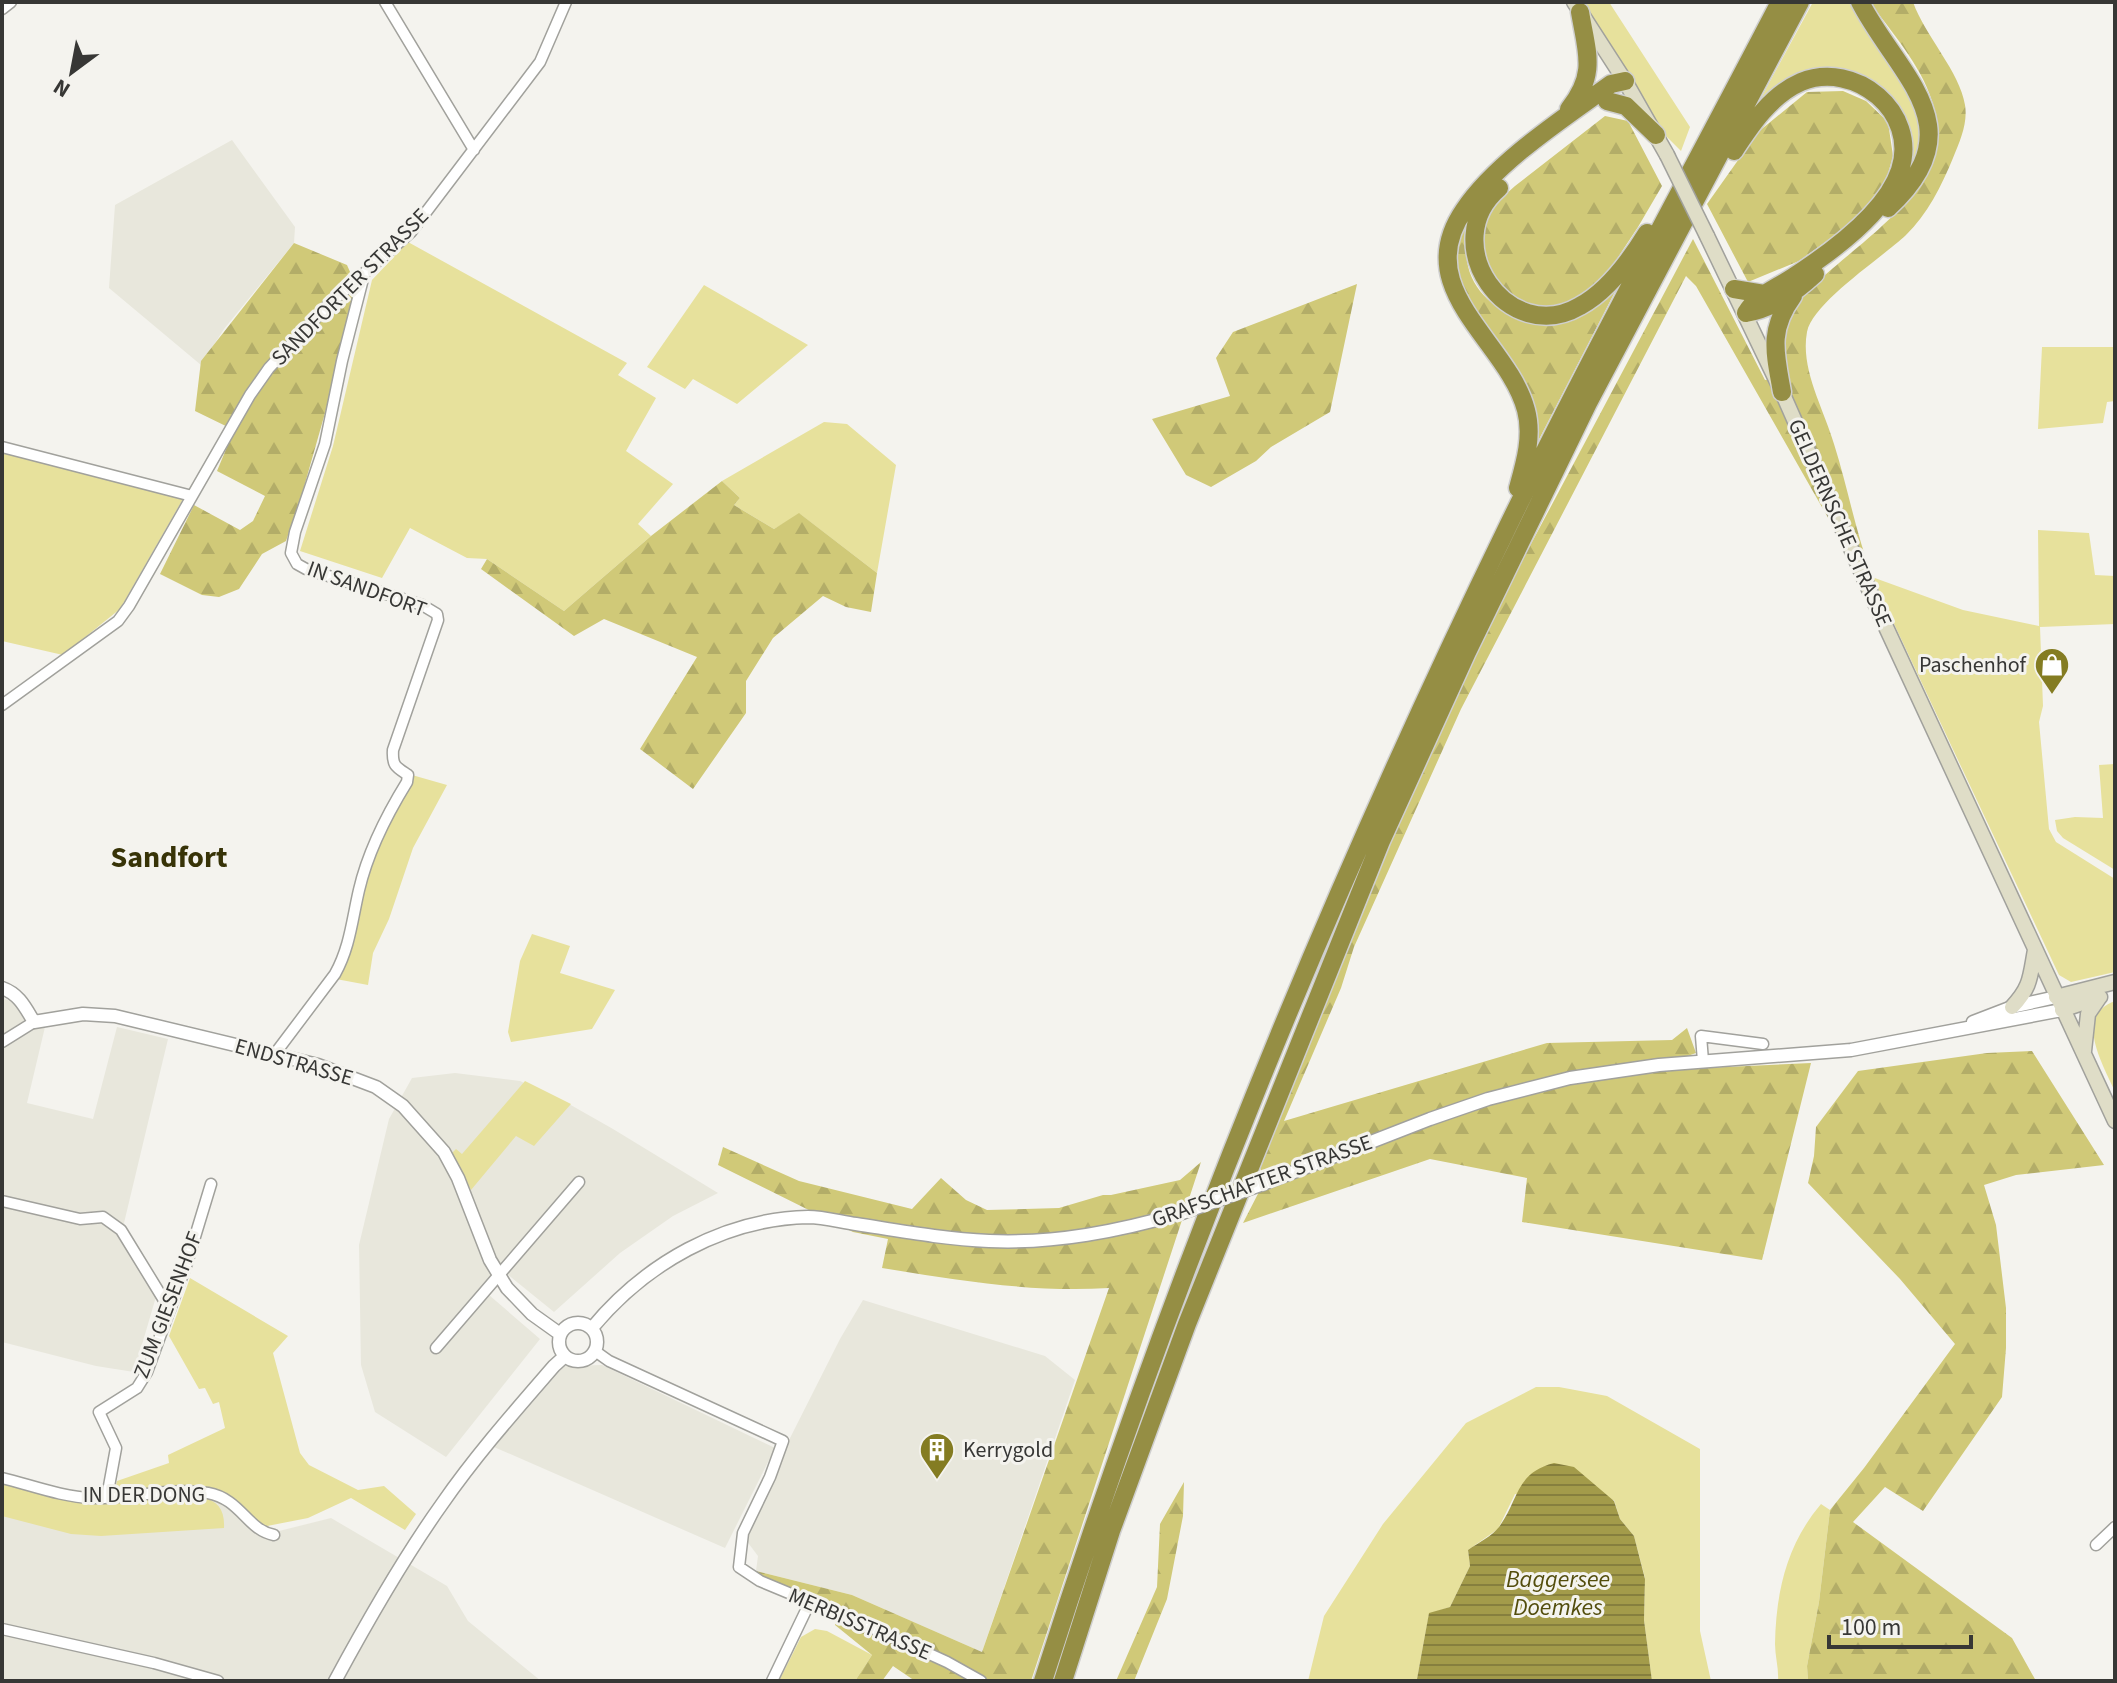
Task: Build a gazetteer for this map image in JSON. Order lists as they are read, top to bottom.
{
  "streets": {
    "main road": ["GELDERNSCHE STRASSE"],
    "street": [
      "SANDFORTER STRASSE",
      "IN SANDFORT",
      "ENDSTRASSE",
      "GRAFSCHAFTER STRASSE",
      "ZUM GIESENHOF",
      "IN DER DONG",
      "MERBISSTRASSE"
    ]
  },
  "crossings": [
    ["SANDFORTER STRASSE", "IN SANDFORT"],
    ["GELDERNSCHE STRASSE", "GRAFSCHAFTER STRASSE"],
    ["IN SANDFORT", "ENDSTRASSE"],
    ["ENDSTRASSE", "GRAFSCHAFTER STRASSE"],
    ["ENDSTRASSE", "MERBISSTRASSE"],
    ["GRAFSCHAFTER STRASSE", "MERBISSTRASSE"],
    ["ZUM GIESENHOF", "IN DER DONG"]
  ],
  "districts": ["Sandfort"],
  "water": ["Baggersee Doemkes"],
  "places": {
    "shop": ["Paschenhof"],
    "building": ["Kerrygold"]
  },
  "scale_bar": "100 m",
  "north": "bottom left"
}
